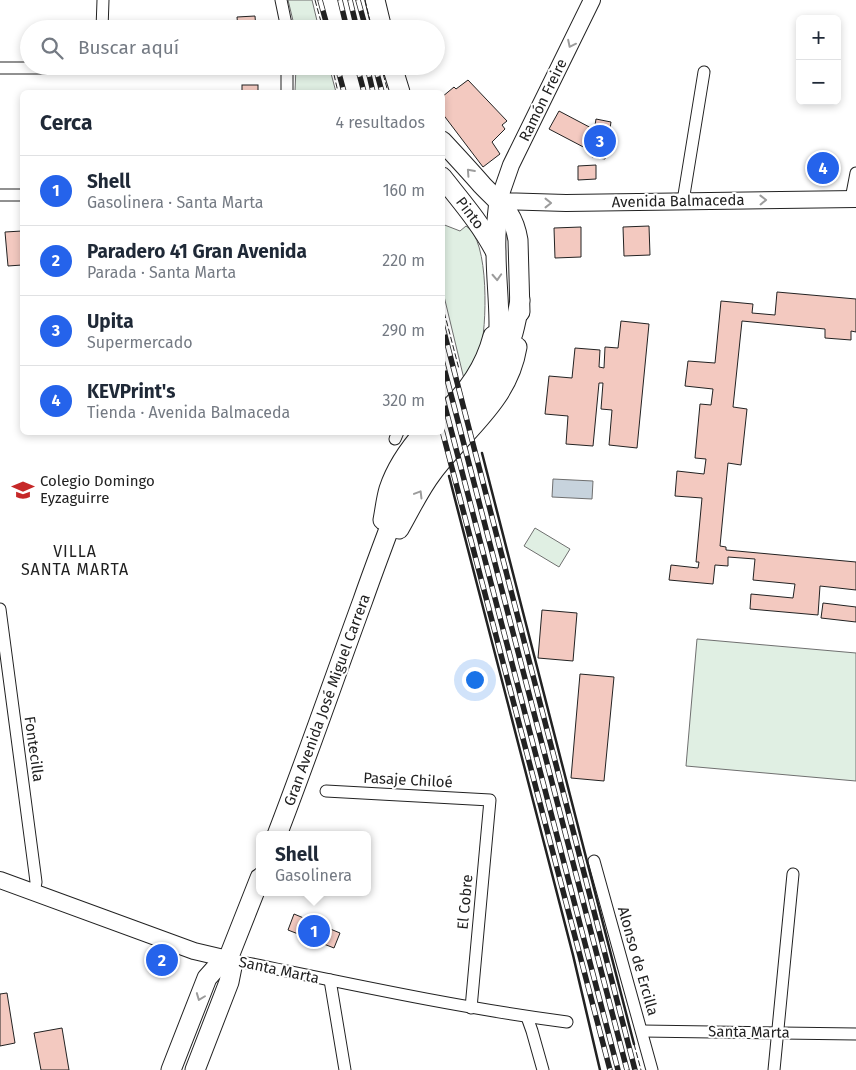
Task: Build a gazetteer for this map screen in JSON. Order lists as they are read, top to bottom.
{
  "streets": {
    "main road": [
      "Ramón Freire",
      "Avenida Balmaceda",
      "Pinto",
      "Gran Avenida José Miguel Carrera",
      "Santa Marta"
    ],
    "street": [
      "Fontecilla",
      "Pasaje Chiloé",
      "El Cobre",
      "Alonso de Ercilla"
    ]
  },
  "crossings": [
    ["Ramón Freire", "Avenida Balmaceda"],
    ["Ramón Freire", "Pinto"],
    ["Ramón Freire", "Gran Avenida José Miguel Carrera"],
    ["Avenida Balmaceda", "Pinto"],
    ["Avenida Balmaceda", "Gran Avenida José Miguel Carrera"],
    ["Pinto", "Gran Avenida José Miguel Carrera"],
    ["Fontecilla", "Santa Marta"],
    ["Pasaje Chiloé", "El Cobre"],
    ["El Cobre", "Santa Marta"],
    ["Alonso de Ercilla", "Santa Marta"]
  ],
  "one_way": ["Ramón Freire", "Avenida Balmaceda"],
  "districts": ["VILLA SANTA MARTA"],
  "places": {
    "school or university": ["Colegio Domingo Eyzaguirre"]
  },
  "page": {
    "map_buttons": ["+", "−"],
    "search": "Buscar aquí",
    "heading": ["Cerca", "4 resultados"],
    "pins": [
      "3",
      "4",
      "1",
      "2"
    ],
    "list": [
      {
        "mark": "1",
        "name": "Shell",
        "note": "Gasolinera · Santa Marta",
        "value": "160 m"
      },
      {
        "mark": "2",
        "name": "Paradero 41 Gran Avenida",
        "note": "Parada · Santa Marta",
        "value": "220 m"
      },
      {
        "mark": "3",
        "name": "Upita",
        "note": "Supermercado",
        "value": "290 m"
      },
      {
        "mark": "4",
        "name": "KEVPrint's",
        "note": "Tienda · Avenida Balmaceda",
        "value": "320 m"
      }
    ],
    "popup": ["Shell", "Gasolinera"]
  }
}
